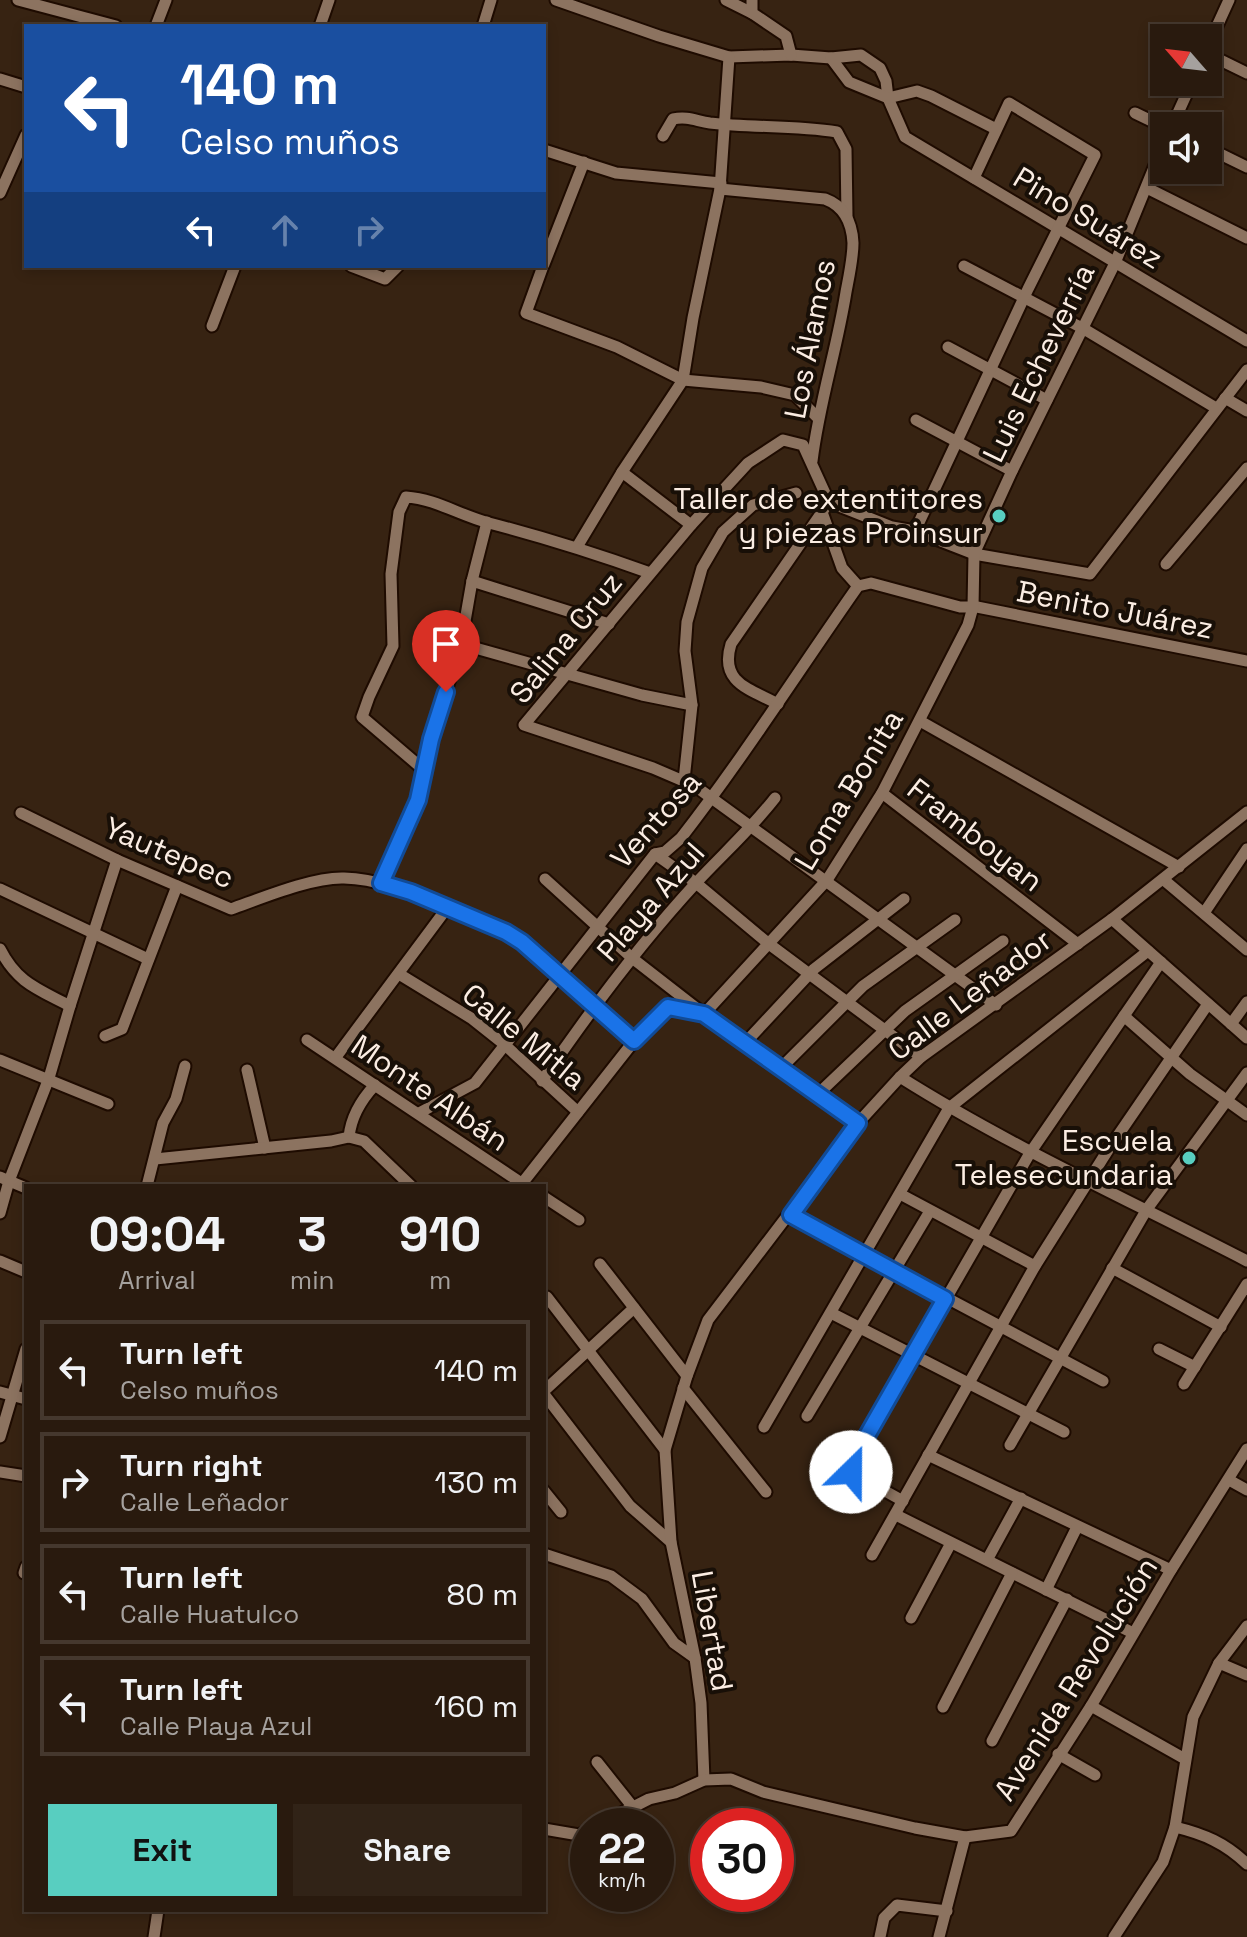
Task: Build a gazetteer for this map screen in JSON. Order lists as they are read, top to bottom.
{
  "streets": {
    "street": [
      "Pino Suárez",
      "Los Álamos",
      "Luis Echeverría",
      "Benito Juárez",
      "Salina Cruz",
      "Loma Bonita",
      "Ventosa",
      "Framboyan",
      "Yautepec",
      "Playa Azul",
      "Calle Leñador",
      "Calle Mitla",
      "Monte Albán",
      "Libertad",
      "Avenida Revolución"
    ]
  },
  "crossings": [
    ["Pino Suárez", "Luis Echeverría"],
    ["Los Álamos", "Salina Cruz"],
    ["Luis Echeverría", "Benito Juárez"],
    ["Luis Echeverría", "Loma Bonita"],
    ["Benito Juárez", "Loma Bonita"],
    ["Salina Cruz", "Ventosa"],
    ["Salina Cruz", "Playa Azul"],
    ["Loma Bonita", "Framboyan"],
    ["Ventosa", "Yautepec"],
    ["Ventosa", "Calle Mitla"],
    ["Ventosa", "Monte Albán"],
    ["Framboyan", "Calle Leñador"],
    ["Yautepec", "Playa Azul"],
    ["Playa Azul", "Calle Mitla"],
    ["Calle Leñador", "Libertad"],
    ["Libertad", "Avenida Revolución"]
  ],
  "places": ["Taller de extentitores y piezas Proinsur", "Escuela Telesecundaria"],
  "north": "top left",
  "page": {
    "turn": ["140 m", "Celso muños"],
    "eta": [
      "09:04",
      "Arrival",
      "3",
      "min",
      "910",
      "m"
    ],
    "list": [
      {
        "name": "Turn left",
        "note": "Celso muños",
        "value": "140 m"
      },
      {
        "name": "Turn right",
        "note": "Calle Leñador",
        "value": "130 m"
      },
      {
        "name": "Turn left",
        "note": "Calle Huatulco",
        "value": "80 m"
      },
      {
        "name": "Turn left",
        "note": "Calle Playa Azul",
        "value": "160 m"
      }
    ],
    "buttons": ["Exit", "Share"],
    "speed": "22 km/h",
    "limit": "30"
  }
}
